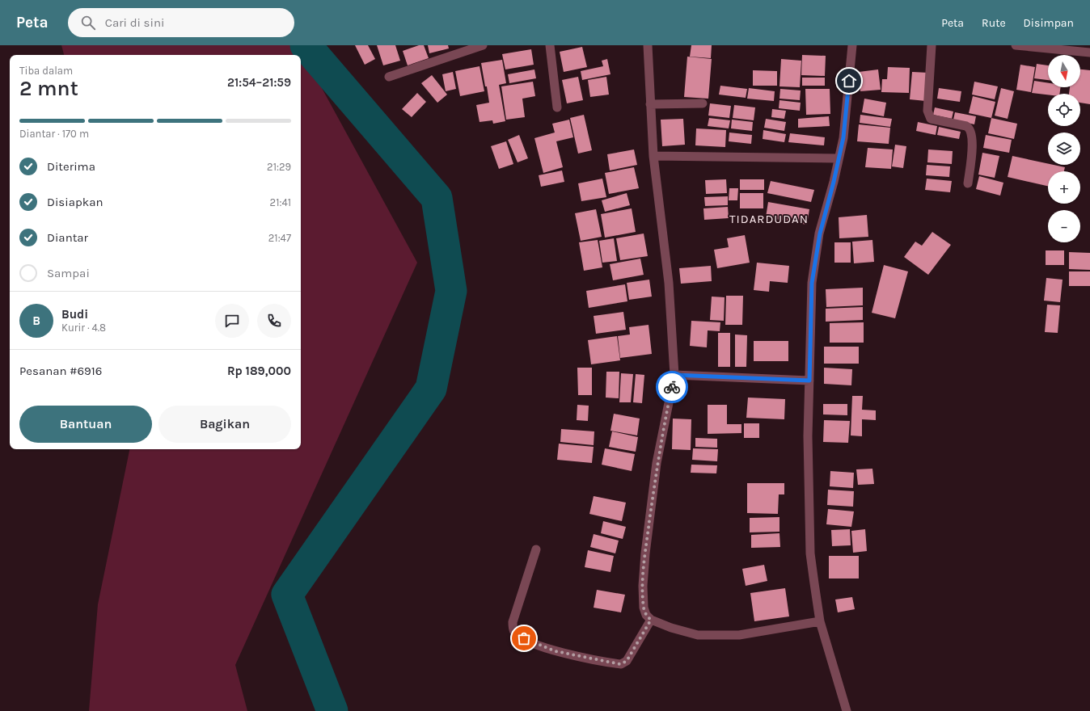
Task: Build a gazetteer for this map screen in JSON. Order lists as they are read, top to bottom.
{
  "districts": ["TIDARDUDAN"],
  "north": "bottom",
  "page": {
    "header": "Peta",
    "search": "Cari di sini",
    "nav": ["Peta", "Rute", "Disimpan"],
    "map_buttons": ["+", "−"],
    "heading": ["2 mnt", "Tiba dalam", "21:54–21:59"],
    "panel": [
      "Budi",
      "Kurir · 4.8",
      "Pesanan #6916",
      "Rp 189,000"
    ],
    "bar": "Diantar · 170 m",
    "list": [
      ["Diterima", "21:29"],
      ["Disiapkan", "21:41"],
      ["Diantar", "21:47"],
      "Sampai"
    ],
    "round": "B",
    "buttons": ["Bantuan", "Bagikan"]
  }
}
